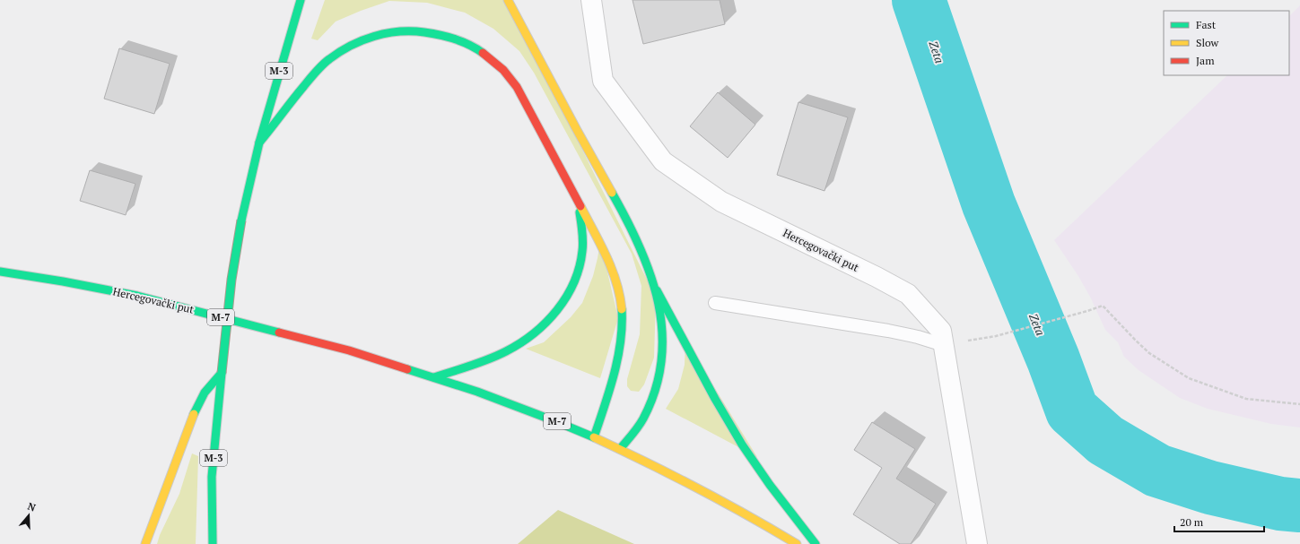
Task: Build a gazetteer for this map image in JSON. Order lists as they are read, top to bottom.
{
  "streets": {
    "main road": ["M-3", "Hercegovački put", "M-7"]
  },
  "crossings": [
    ["Hercegovački put", "M-7"]
  ],
  "water": ["Zeta"],
  "legend": ["Fast", "Slow", "Jam"],
  "scale_bar": "20 m",
  "north": "top"
}
